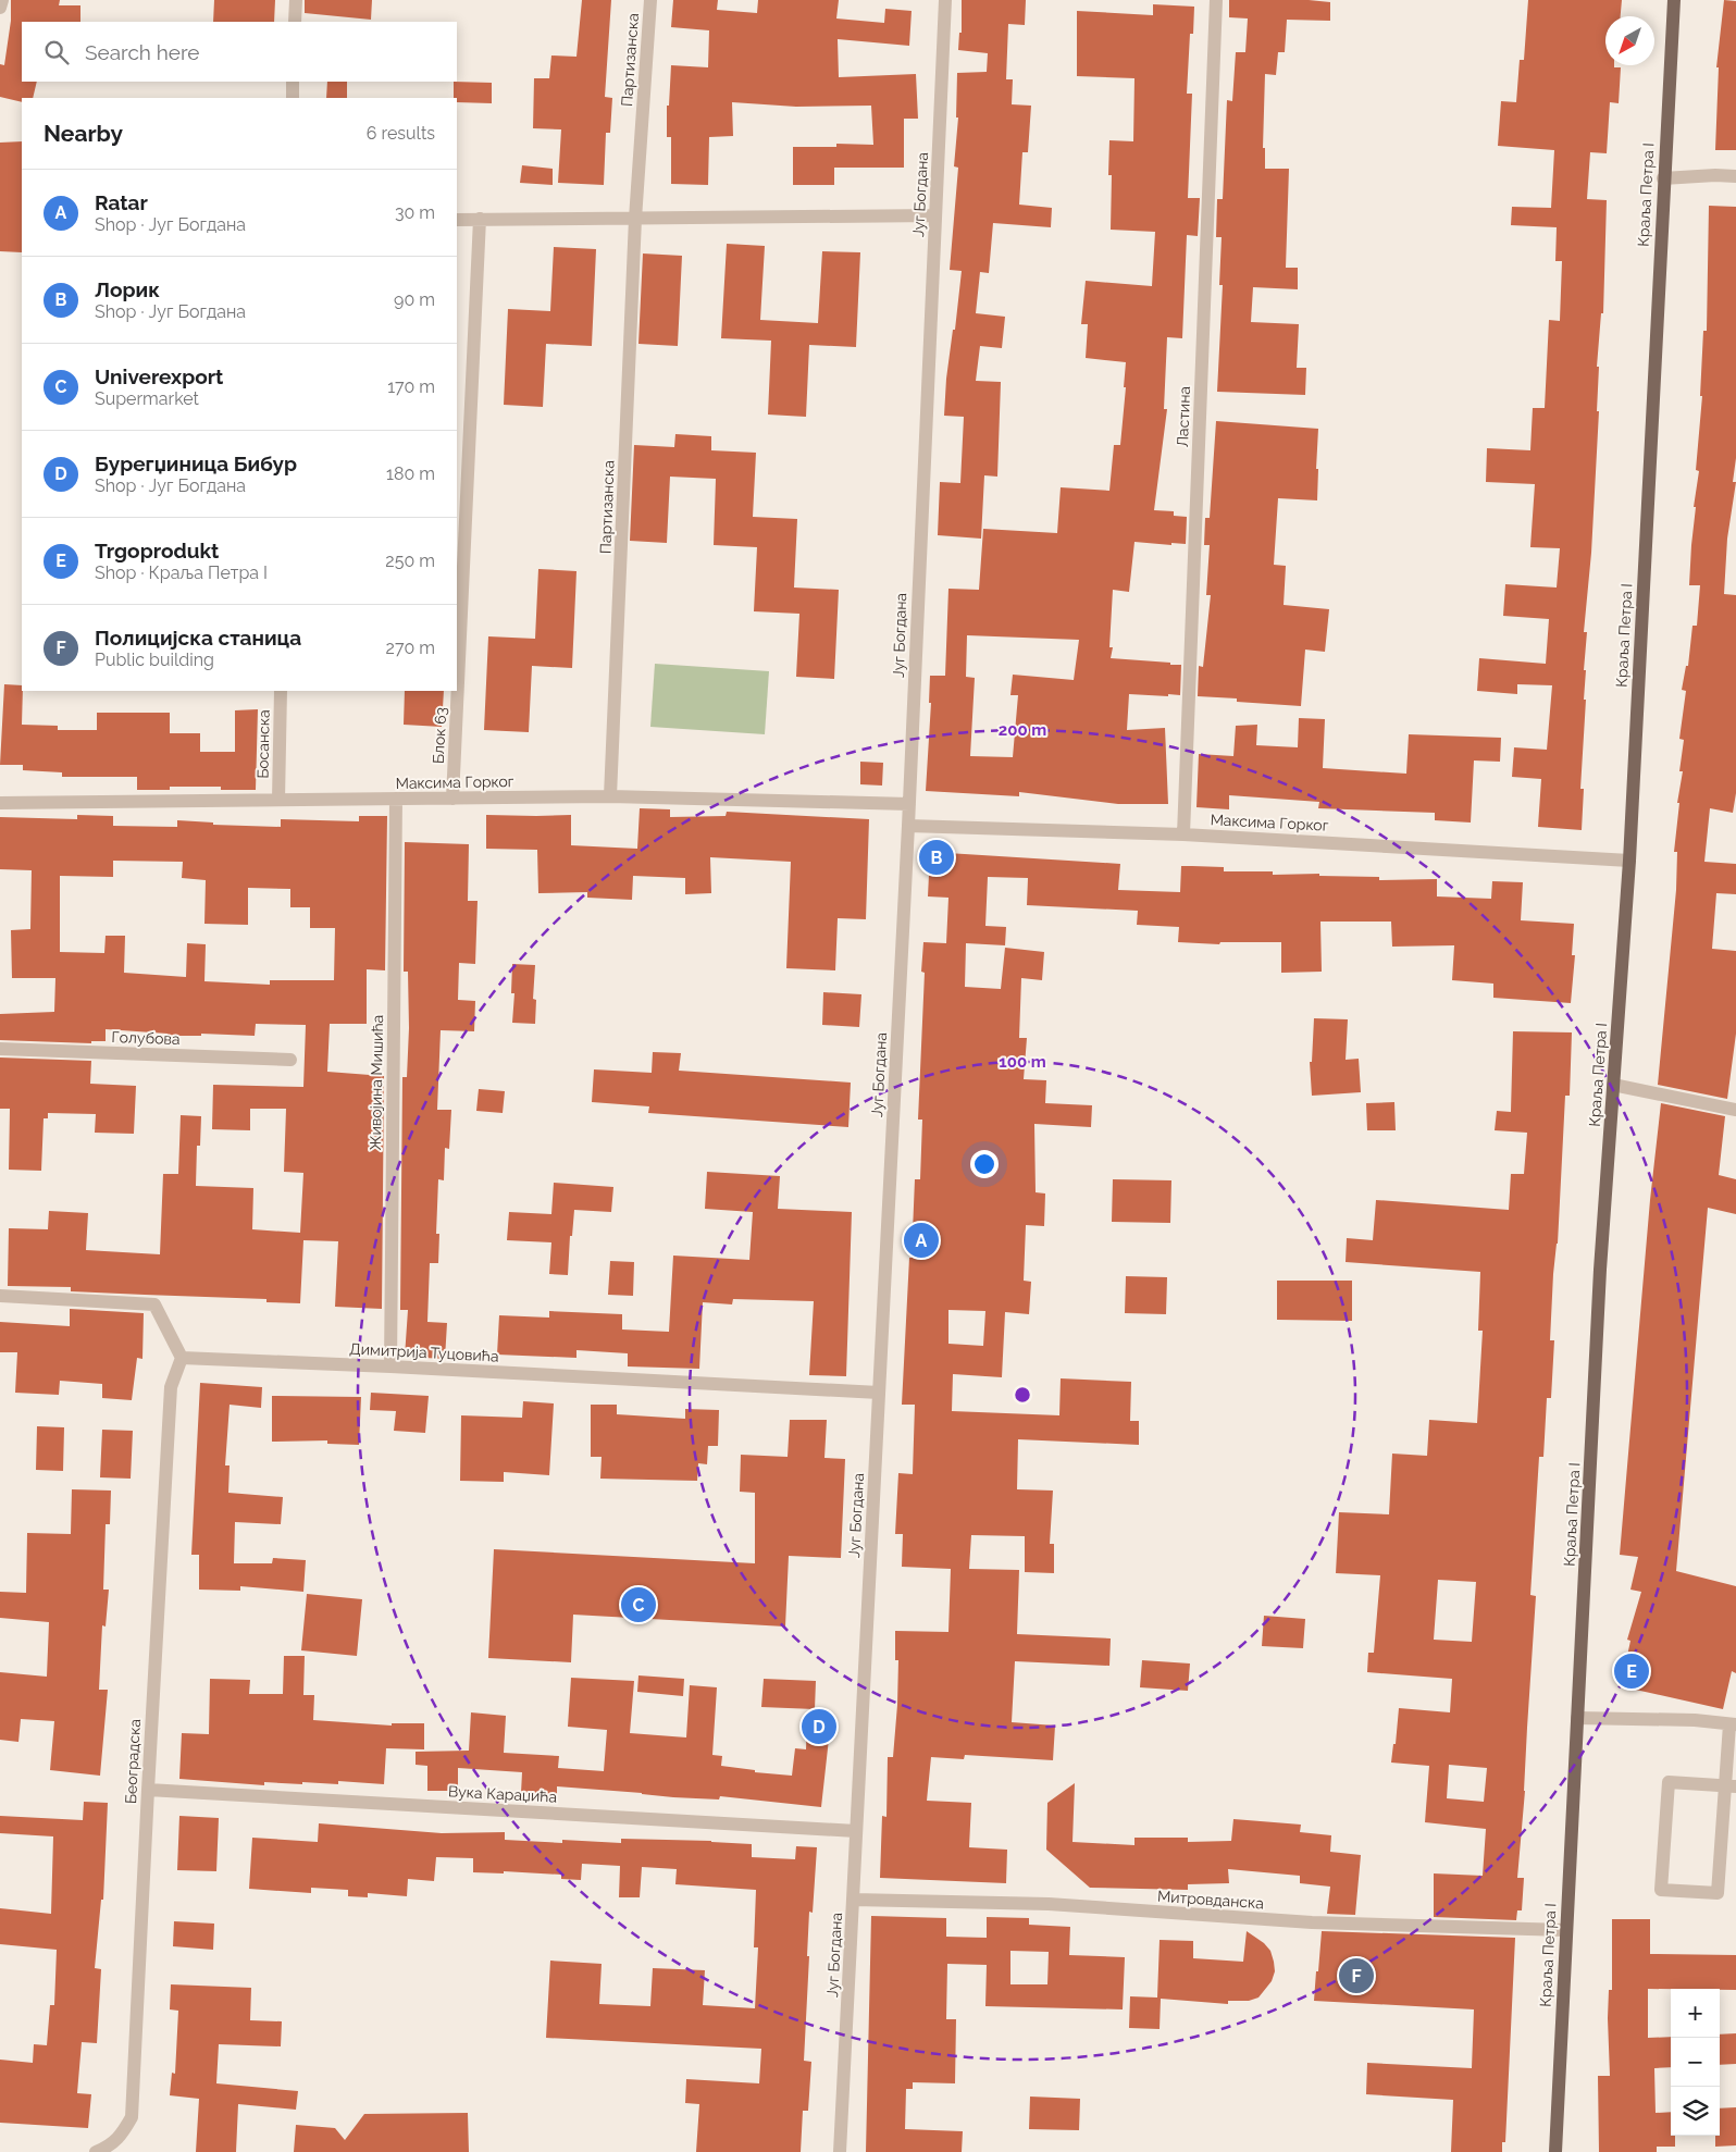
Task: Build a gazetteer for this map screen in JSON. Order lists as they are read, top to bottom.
{
  "streets": {
    "main road": ["Краља Петра I"],
    "street": [
      "Партизанска",
      "Југ Богдана",
      "Ластина",
      "Блок 63",
      "Босанска",
      "Максима Горког",
      "Голубова",
      "Живојина Мишића",
      "Димитрија Туцовића",
      "Београдска",
      "Вука Караџића",
      "Митровданска"
    ]
  },
  "crossings": [
    ["Партизанска", "Максима Горког"],
    ["Југ Богдана", "Максима Горког"],
    ["Југ Богдана", "Димитрија Туцовића"],
    ["Југ Богдана", "Вука Караџића"],
    ["Југ Богдана", "Митровданска"],
    ["Краља Петра I", "Максима Горког"],
    ["Краља Петра I", "Митровданска"],
    ["Ластина", "Максима Горког"],
    ["Блок 63", "Максима Горког"],
    ["Босанска", "Максима Горког"],
    ["Максима Горког", "Живојина Мишића"],
    ["Живојина Мишића", "Димитрија Туцовића"],
    ["Димитрија Туцовића", "Београдска"],
    ["Београдска", "Вука Караџића"]
  ],
  "north": "bottom left",
  "page": {
    "search": "Search here",
    "heading": ["Nearby", "6 results"],
    "list": [
      {
        "mark": "A",
        "name": "Ratar",
        "note": "Shop · Југ Богдана",
        "value": "30 m"
      },
      {
        "mark": "B",
        "name": "Лорик",
        "note": "Shop · Југ Богдана",
        "value": "90 m"
      },
      {
        "mark": "C",
        "name": "Univerexport",
        "note": "Supermarket",
        "value": "170 m"
      },
      {
        "mark": "D",
        "name": "Бурегџиница Бибур",
        "note": "Shop · Југ Богдана",
        "value": "180 m"
      },
      {
        "mark": "E",
        "name": "Trgoprodukt",
        "note": "Shop · Краља Петра I",
        "value": "250 m"
      },
      {
        "mark": "F",
        "name": "Полицијска станица",
        "note": "Public building",
        "value": "270 m"
      }
    ],
    "pins": [
      "B",
      "A",
      "C",
      "E",
      "D",
      "F"
    ],
    "map_buttons": ["+", "−"]
  },
  "rings": ["200 m", "100 m"]
}
